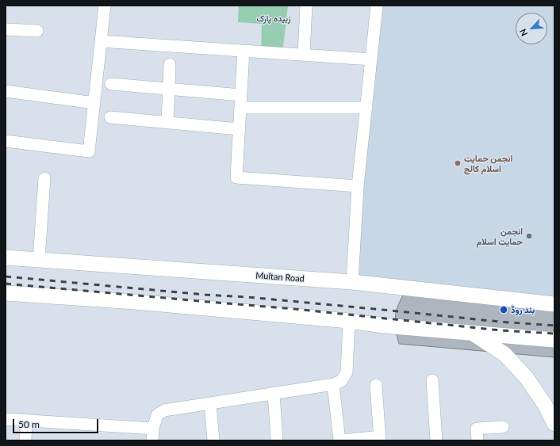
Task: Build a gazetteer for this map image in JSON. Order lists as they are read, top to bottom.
{
  "streets": {
    "main road": ["Multan Road"]
  },
  "parks": ["زبیدہ پارک"],
  "places": ["انجمن حمایتِ اسلام کالج", "انجمن حمایتِ اسلام", "بند روڈ"],
  "scale_bar": "50 m",
  "north": "bottom left"
}
